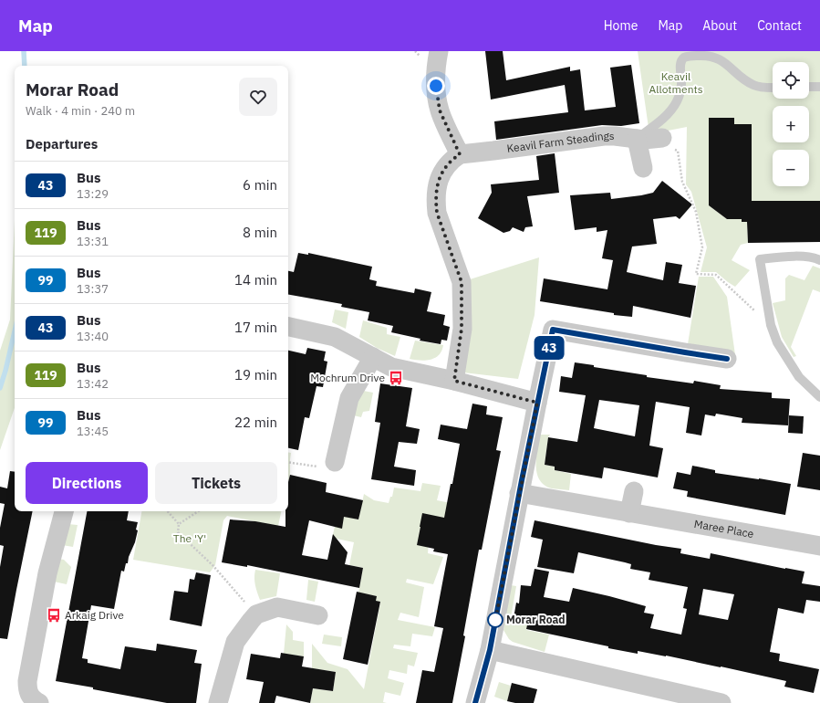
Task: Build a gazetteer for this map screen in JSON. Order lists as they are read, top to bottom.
{
  "streets": {
    "street": ["Keavil Farm Steadings", "Maree Place"]
  },
  "parks": ["Keavil Allotments", "The 'Y'"],
  "places": {
    "bus stop": ["Mochrum Drive", "Arkaig Drive"],
    "other": ["Morar Road"]
  },
  "lines": ["bus line 43"],
  "page": {
    "header": "Map",
    "nav": [
      "Home",
      "Map",
      "About",
      "Contact"
    ],
    "on_map": "43",
    "map_buttons": ["+", "−"],
    "heading": [
      ["Morar Road", "Walk · 4 min · 240 m"],
      "Departures"
    ],
    "list": [
      {
        "mark": "43",
        "name": "Bus",
        "note": "13:29",
        "value": "6 min"
      },
      {
        "mark": "119",
        "name": "Bus",
        "note": "13:31",
        "value": "8 min"
      },
      {
        "mark": "99",
        "name": "Bus",
        "note": "13:37",
        "value": "14 min"
      },
      {
        "mark": "43",
        "name": "Bus",
        "note": "13:40",
        "value": "17 min"
      },
      {
        "mark": "119",
        "name": "Bus",
        "note": "13:42",
        "value": "19 min"
      },
      {
        "mark": "99",
        "name": "Bus",
        "note": "13:45",
        "value": "22 min"
      }
    ],
    "buttons": ["Directions", "Tickets"]
  }
}
